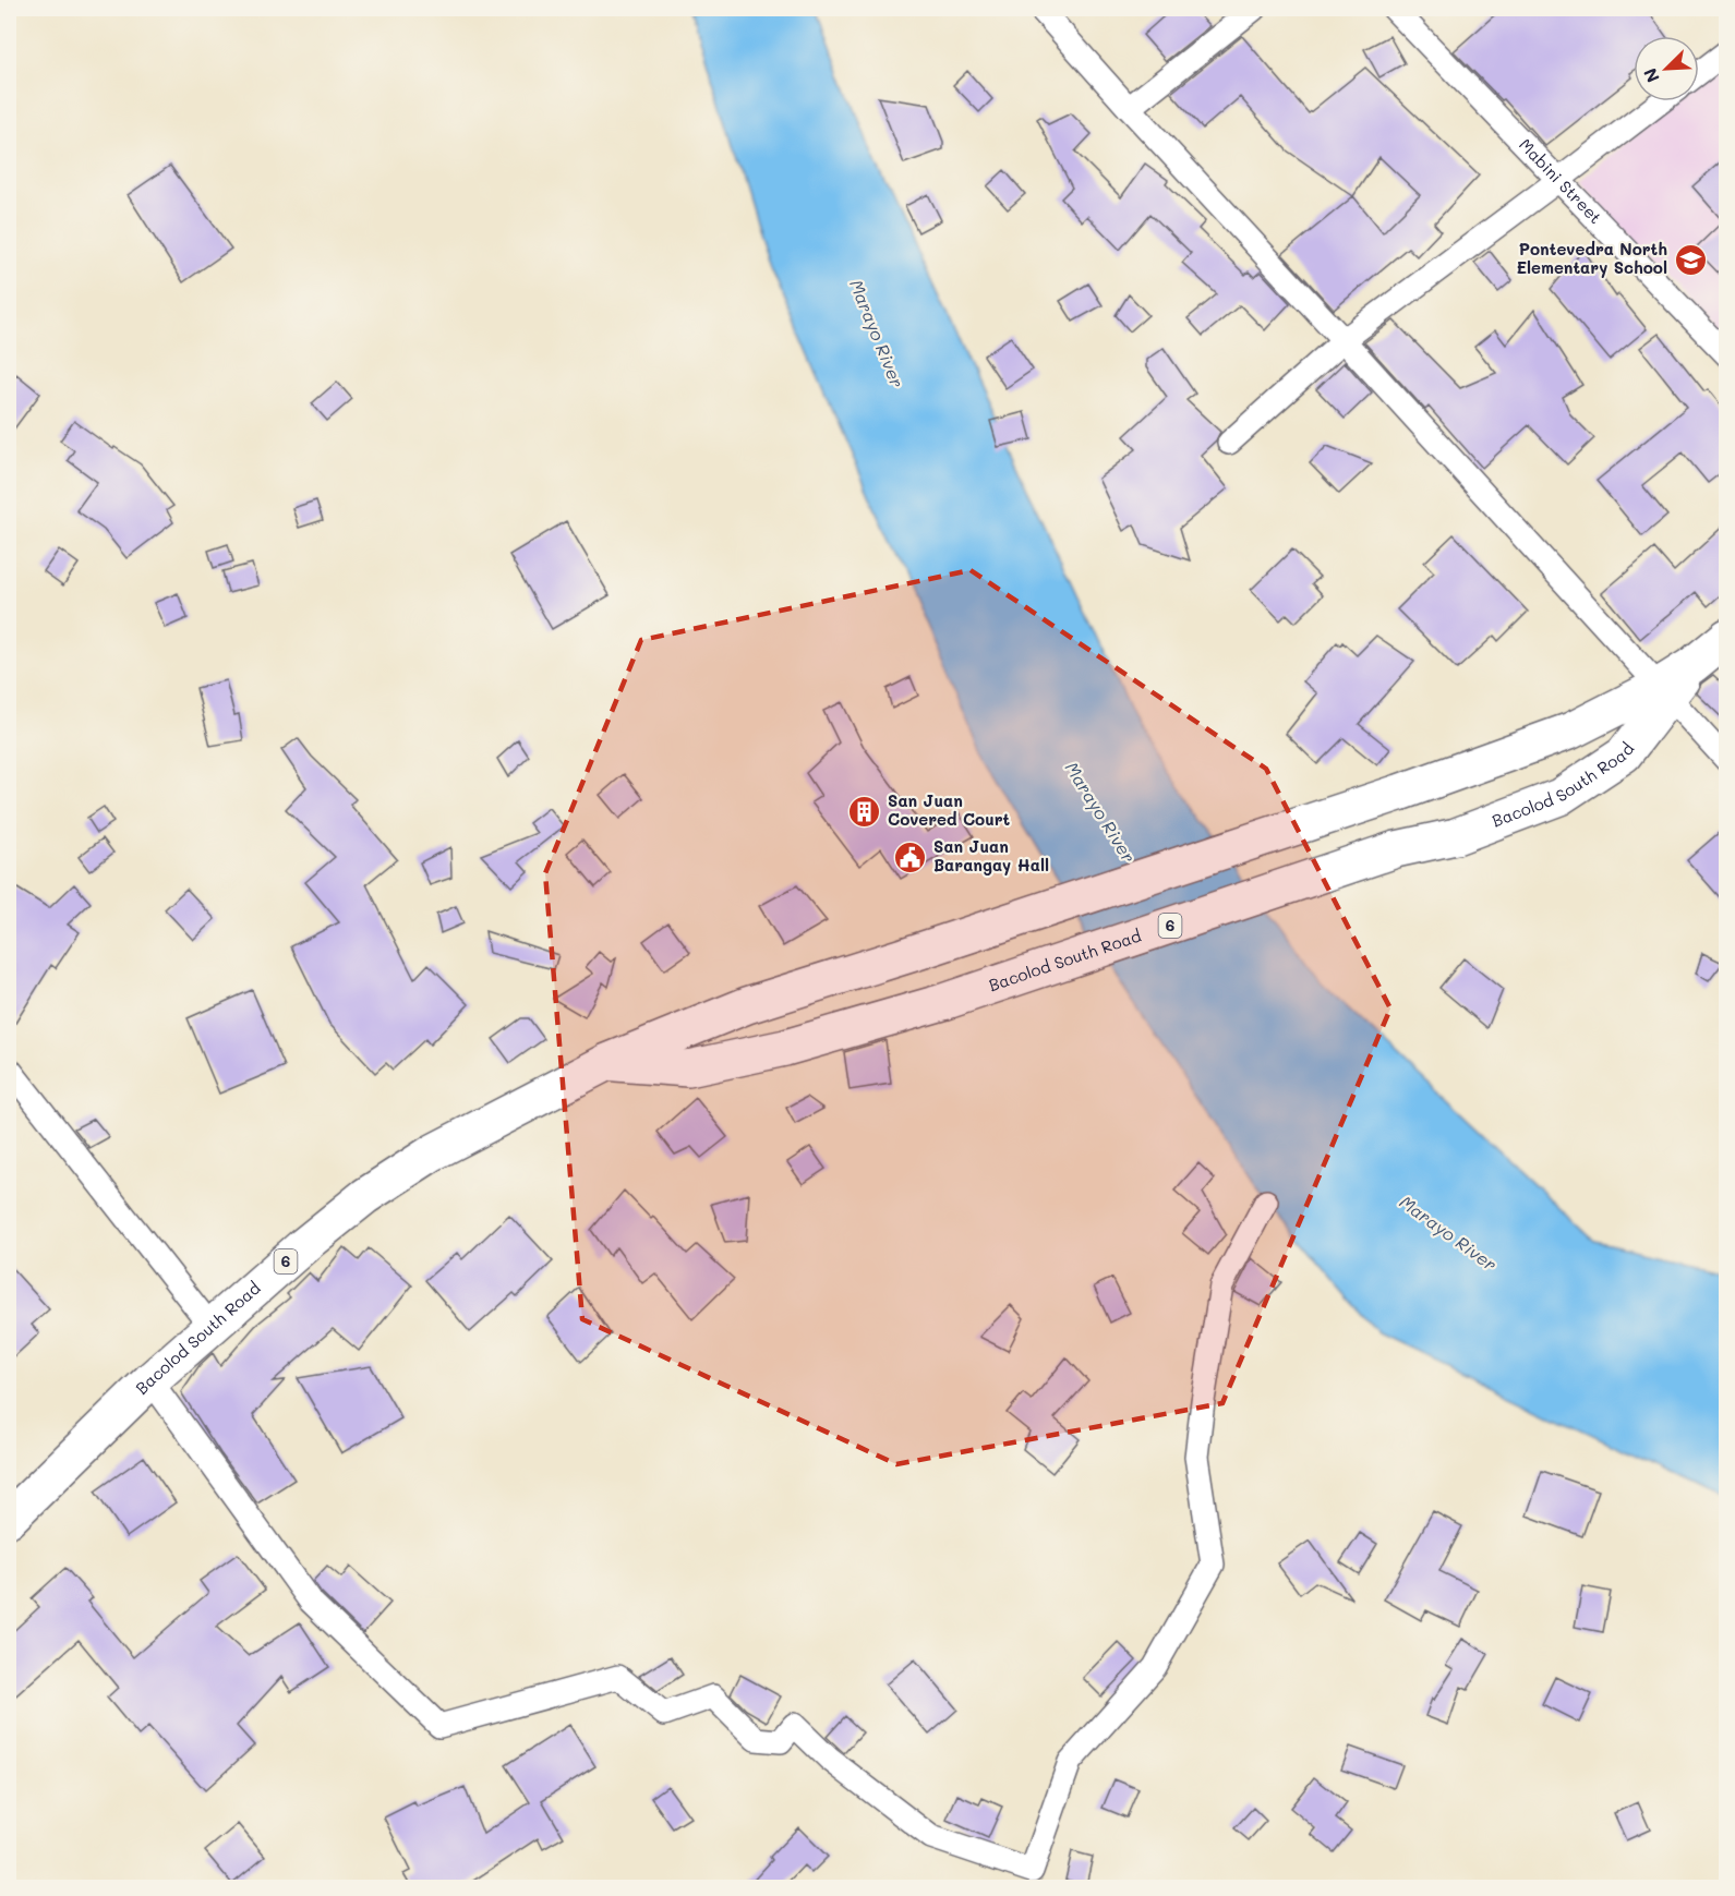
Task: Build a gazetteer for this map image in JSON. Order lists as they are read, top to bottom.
{
  "streets": {
    "highway": ["Bacolod South Road", "6"],
    "street": ["Mabini Street"]
  },
  "crossings": [
    ["Bacolod South Road", "6"]
  ],
  "water": ["Marayo River"],
  "places": {
    "school or university": ["Pontevedra North Elementary School"],
    "building": ["San Juan Covered Court"],
    "public building": ["San Juan Barangay Hall"]
  },
  "north": "bottom left"
}
